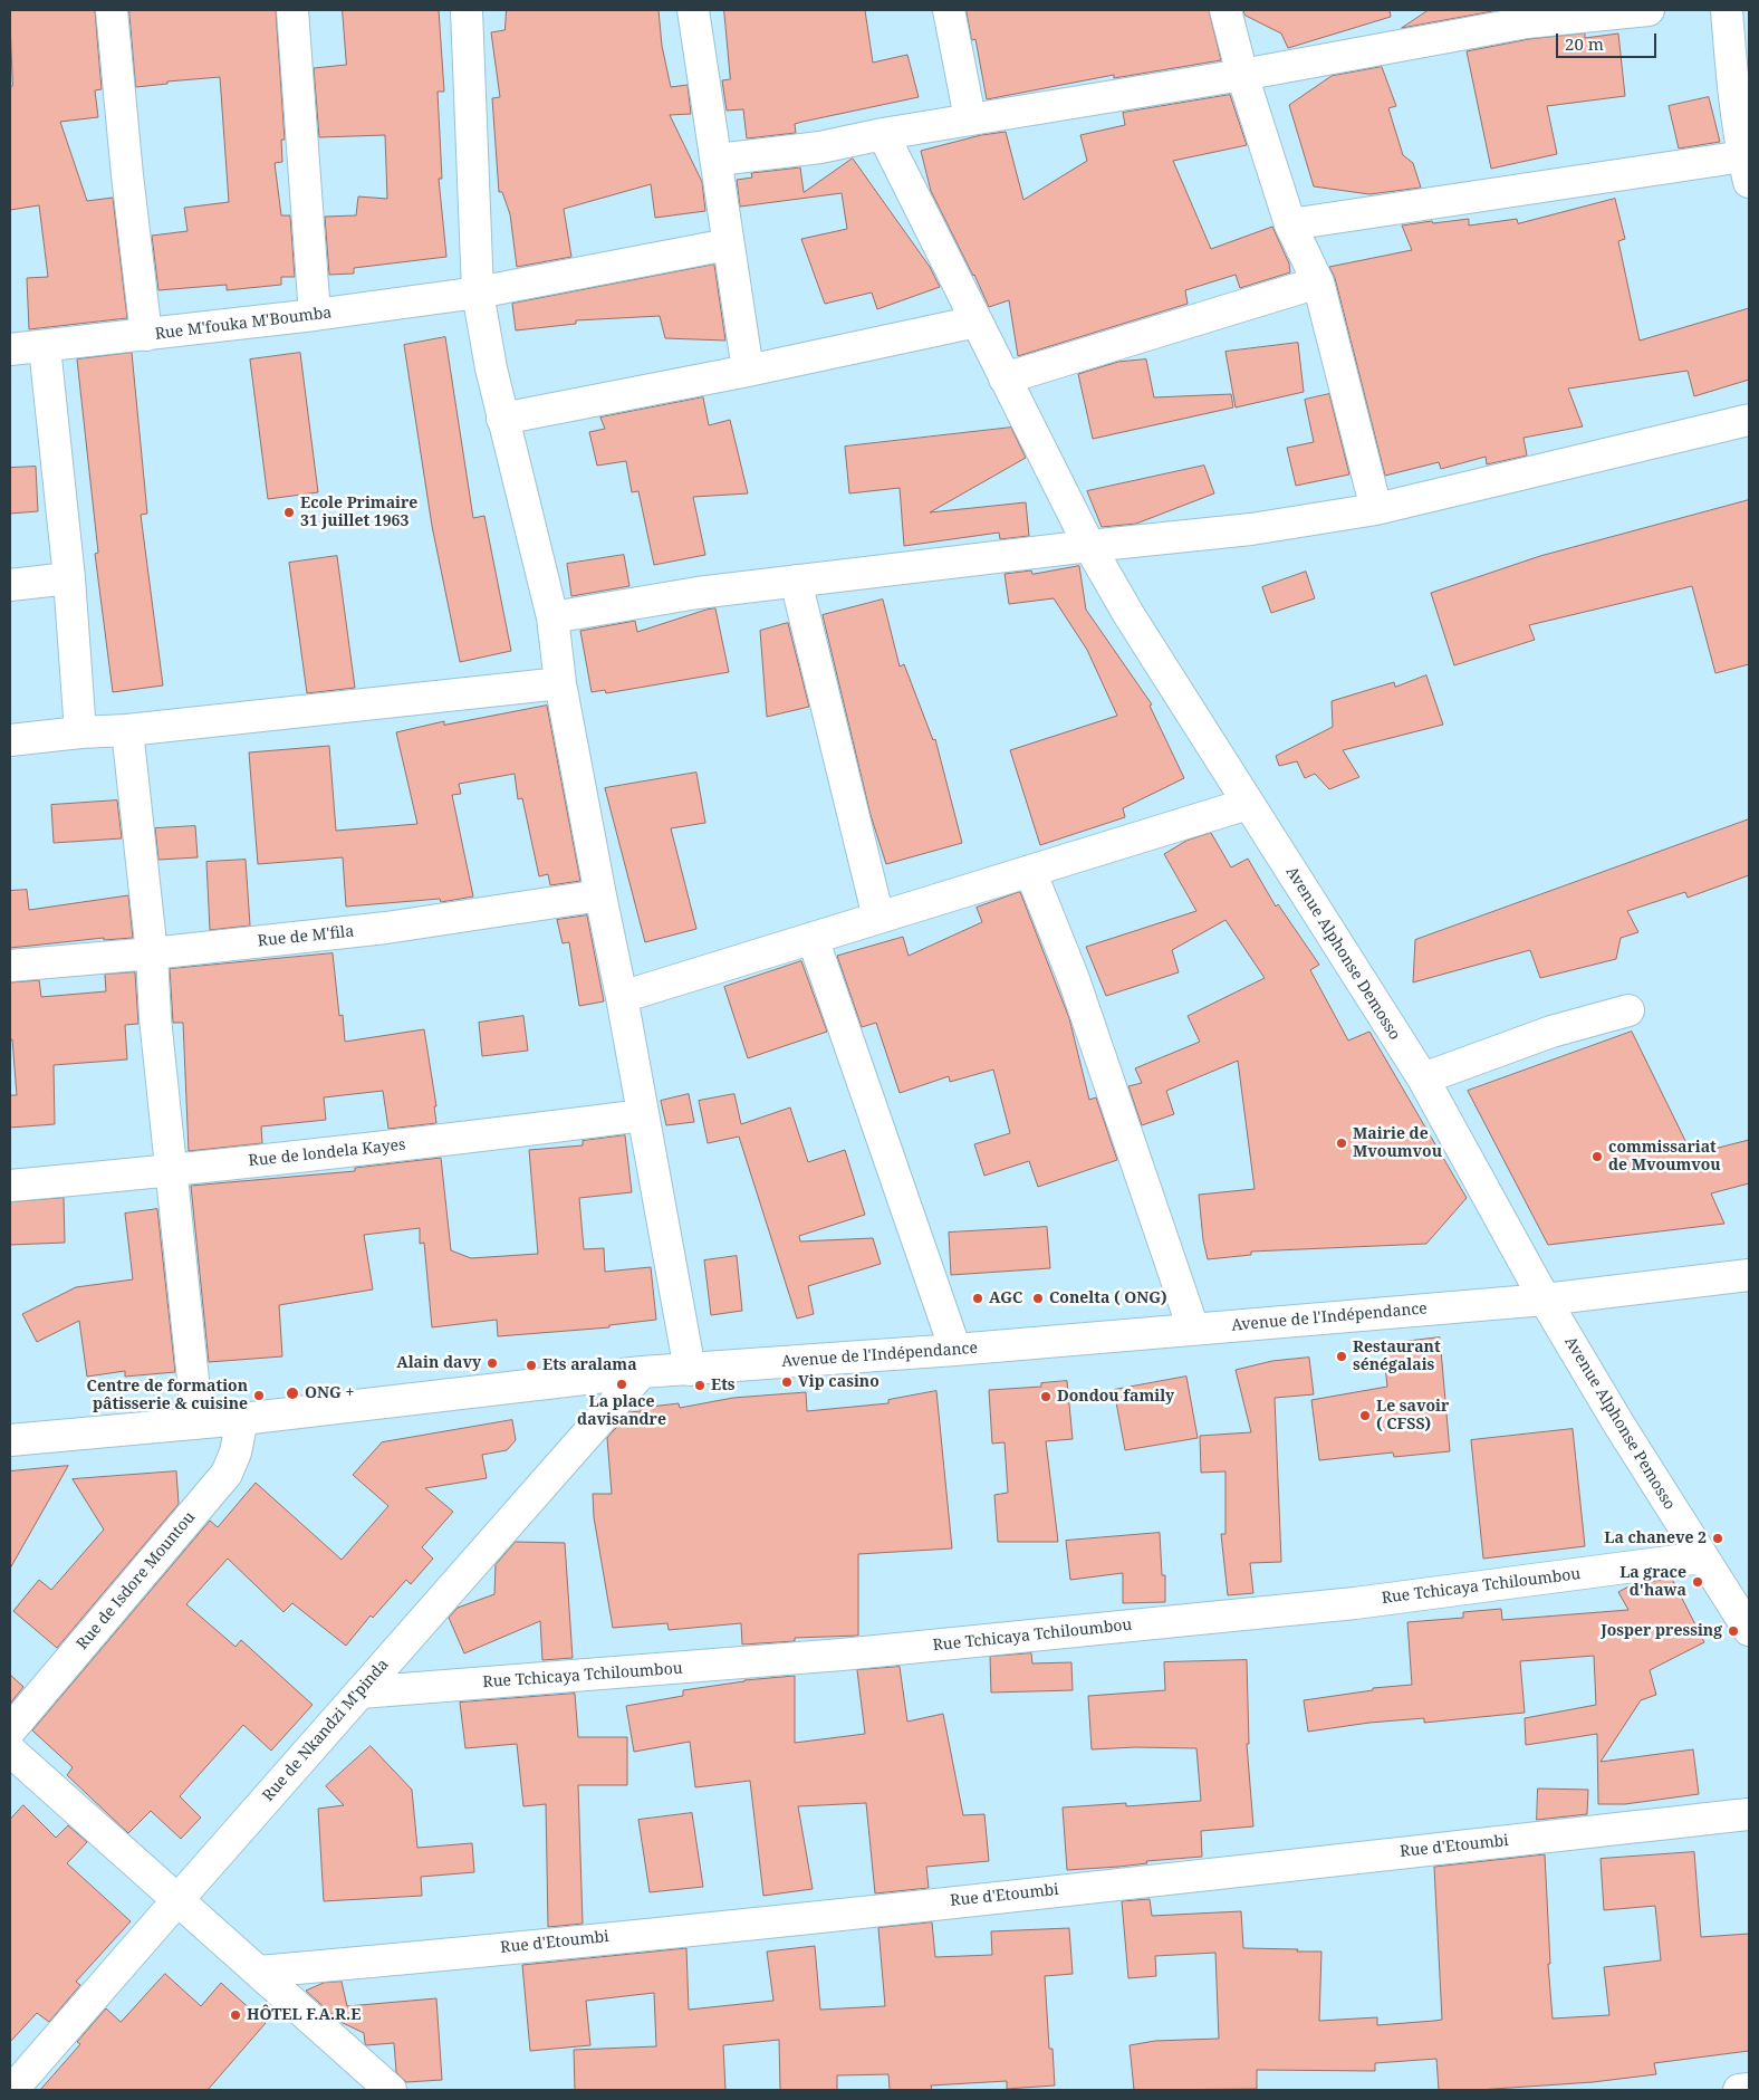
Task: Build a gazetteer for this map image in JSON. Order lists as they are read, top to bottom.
{
  "streets": {
    "street": [
      "Rue M'fouka M'Boumba",
      "Rue de M'fila",
      "Avenue Alphonse Demosso",
      "Rue de londela Kayes",
      "Avenue de l'Indépendance",
      "Avenue Alphonse Pemosso",
      "Rue de Isdore Mountou",
      "Rue Tchicaya Tchiloumbou",
      "Rue de Nkandzi M'pinda",
      "Rue d'Etoumbi"
    ]
  },
  "crossings": [
    ["Avenue Alphonse Demosso", "Avenue de l'Indépendance"],
    ["Avenue Alphonse Demosso", "Avenue Alphonse Pemosso"],
    ["Avenue de l'Indépendance", "Avenue Alphonse Pemosso"],
    ["Avenue de l'Indépendance", "Rue de Isdore Mountou"],
    ["Avenue de l'Indépendance", "Rue de Nkandzi M'pinda"],
    ["Avenue Alphonse Pemosso", "Rue Tchicaya Tchiloumbou"],
    ["Rue Tchicaya Tchiloumbou", "Rue de Nkandzi M'pinda"]
  ],
  "places": [
    "Ecole Primaire 31 juillet 1963",
    "Mairie de Mvoumvou",
    "commissariat de Mvoumvou",
    "AGC",
    "Conelta ( ONG)",
    "Restaurant sénégalais",
    "Alain davy",
    "Ets aralama",
    "Vip casino",
    "La place davisandre",
    "Ets",
    "ONG +",
    "Centre de formation pâtisserie & cuisine",
    "Dondou family",
    "Le savoir ( CFSS)",
    "La chaneve 2",
    "La grace d'hawa",
    "Josper pressing",
    "HÔTEL F.A.R.E"
  ],
  "scale_bar": "20 m"
}
